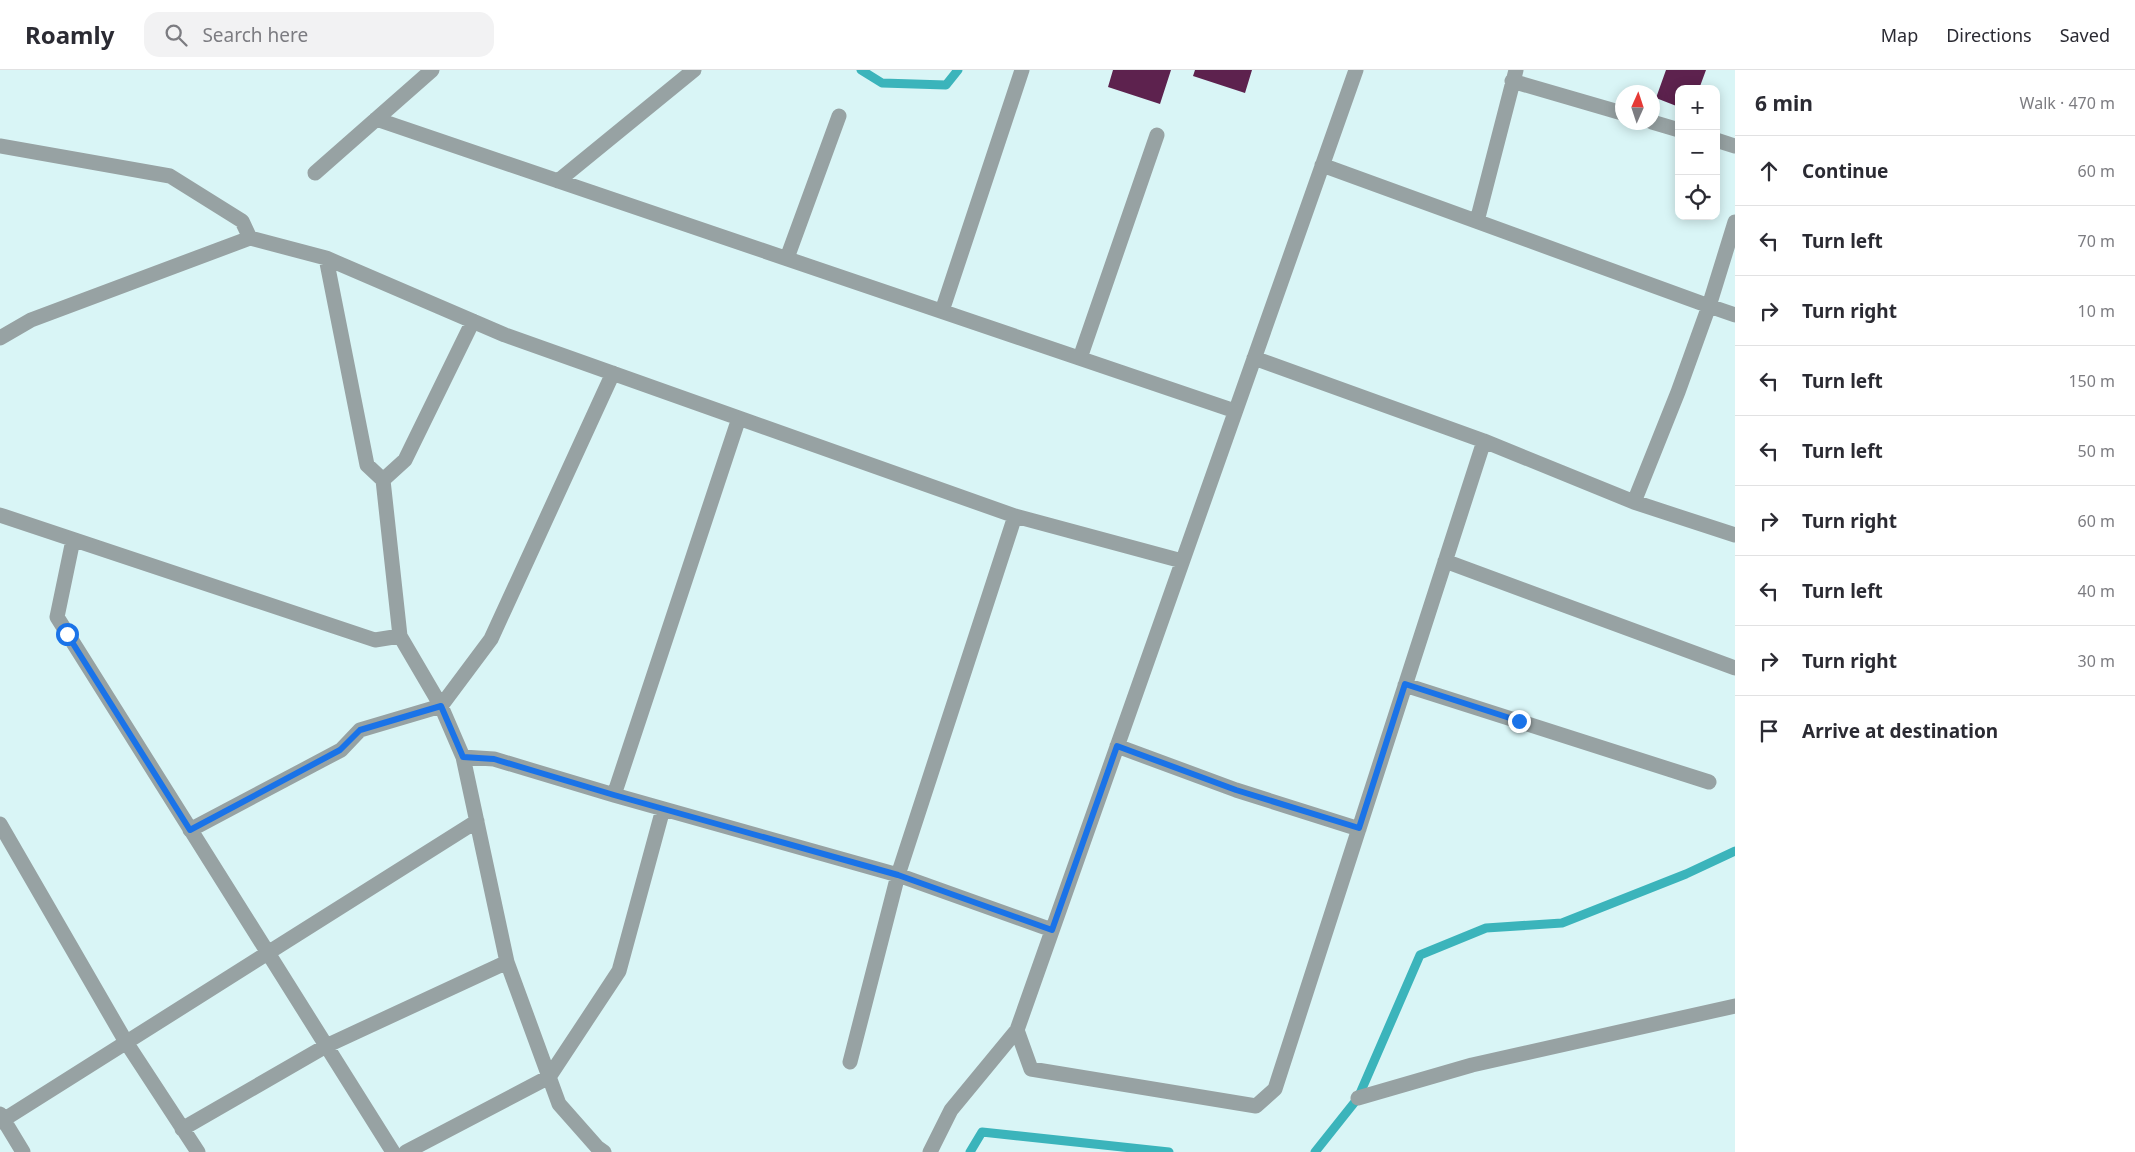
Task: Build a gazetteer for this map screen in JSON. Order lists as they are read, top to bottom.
{
  "north": "top",
  "page": {
    "header": "Roamly",
    "search": "Search here",
    "nav": ["Map", "Directions", "Saved"],
    "heading": ["6 min", "Walk · 470 m"],
    "map_buttons": ["+", "−"],
    "list": [
      ["Continue", "60 m"],
      ["Turn left", "70 m"],
      ["Turn right", "10 m"],
      ["Turn left", "150 m"],
      ["Turn left", "50 m"],
      ["Turn right", "60 m"],
      ["Turn left", "40 m"],
      ["Turn right", "30 m"],
      "Arrive at destination"
    ]
  }
}
